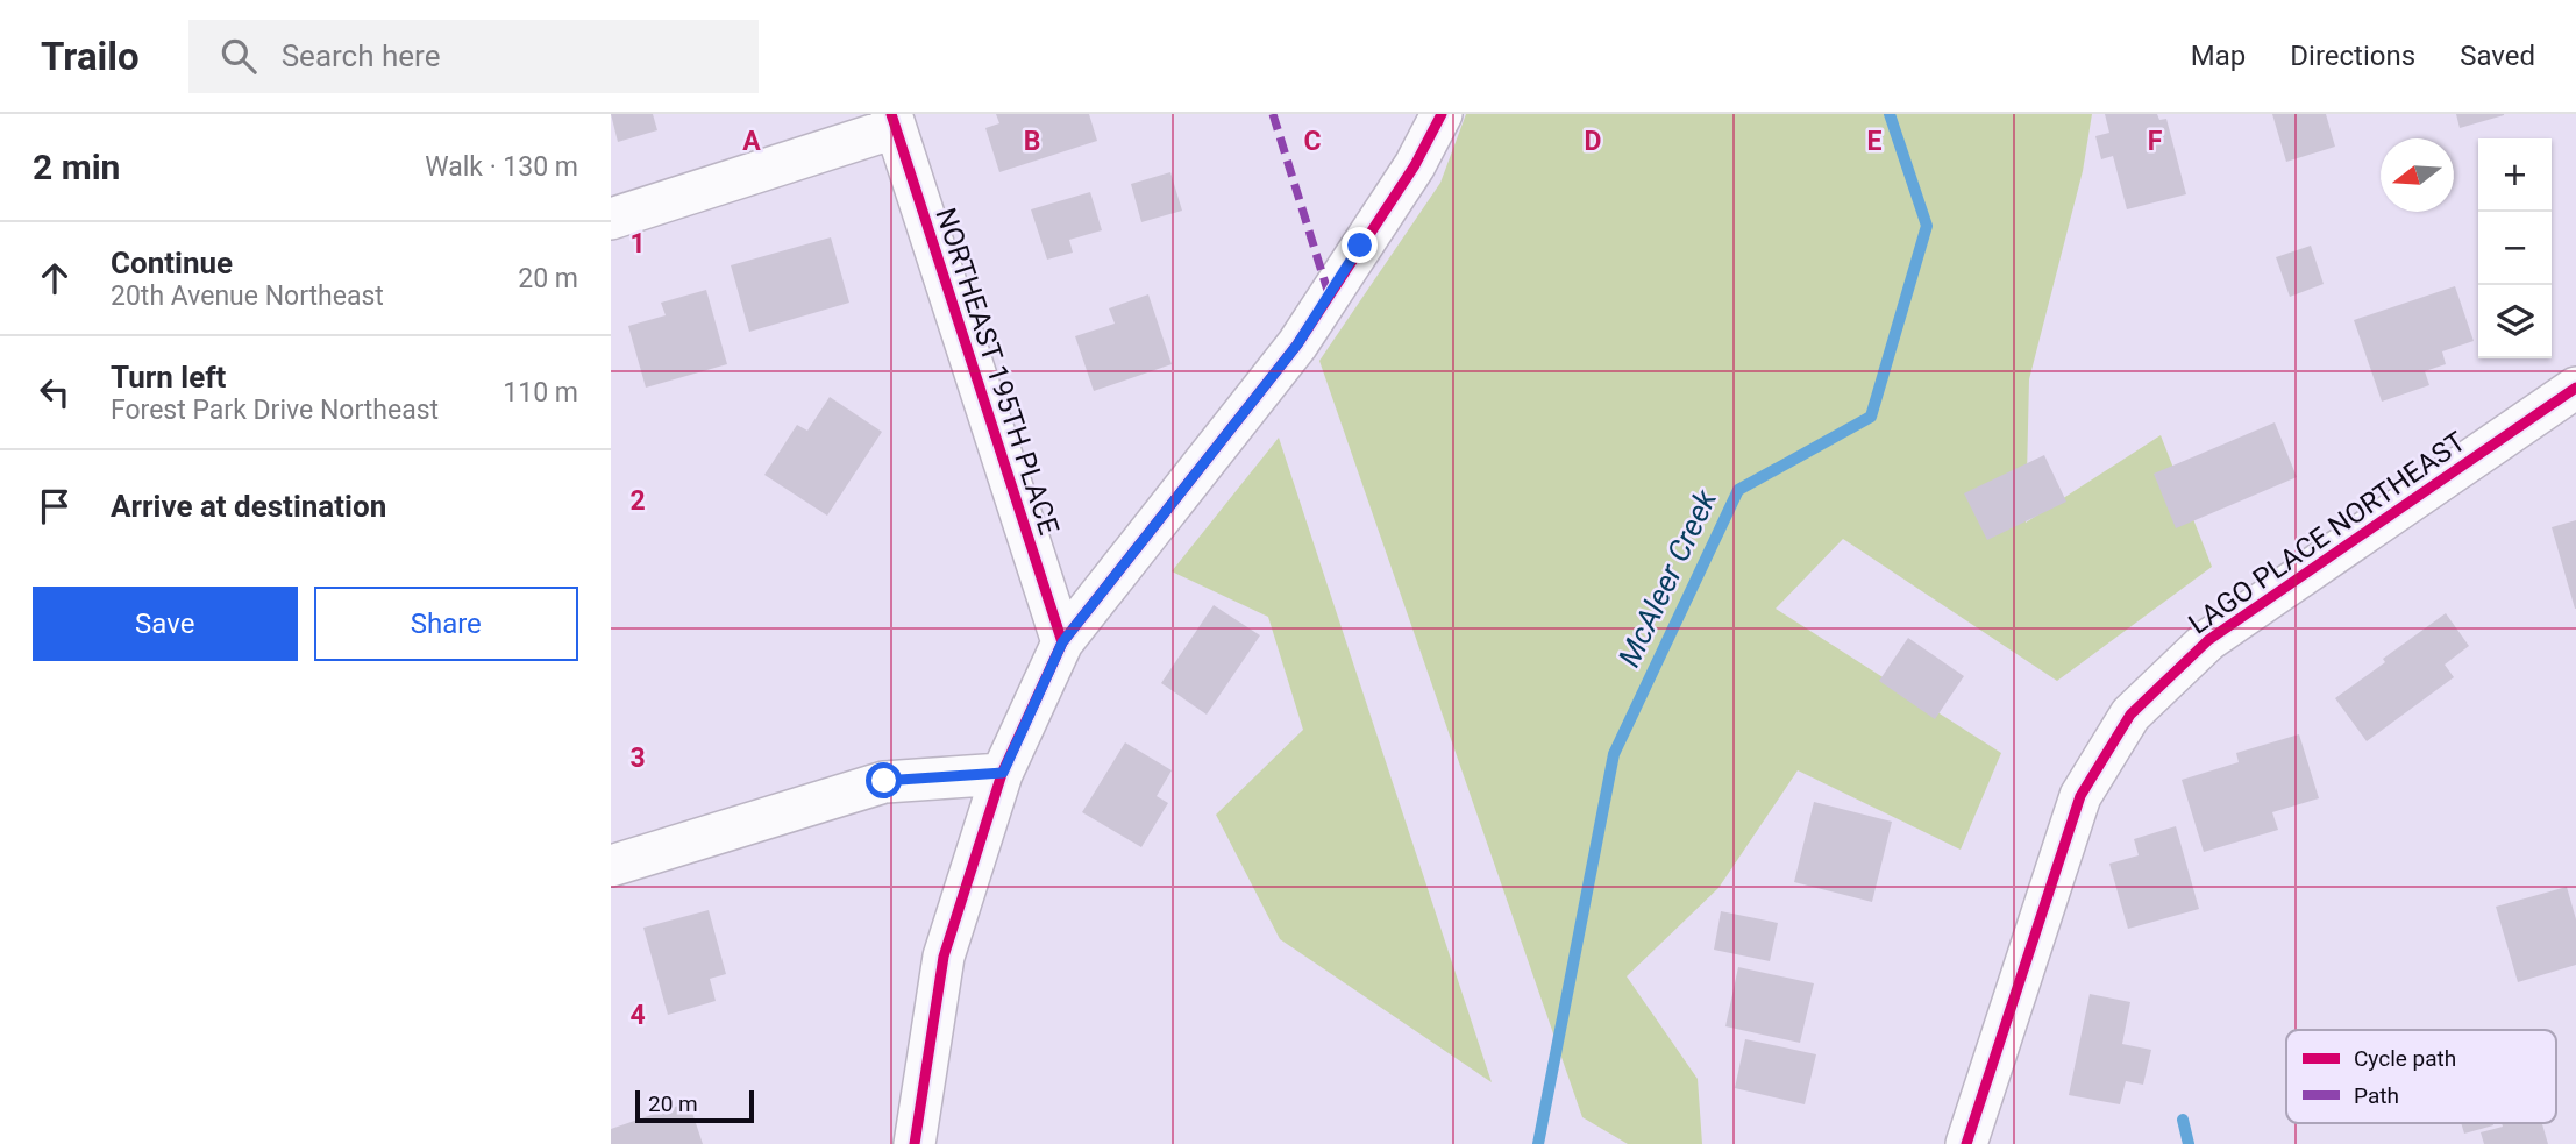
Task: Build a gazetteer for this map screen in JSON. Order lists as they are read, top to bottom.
{
  "streets": {
    "street": ["NORTHEAST 195TH PLACE", "LAGO PLACE NORTHEAST"]
  },
  "water": ["McAleer Creek"],
  "legend": ["Cycle path", "Path"],
  "scale_bar": "20 m",
  "north": "left",
  "page": {
    "header": "Trailo",
    "search": "Search here",
    "nav": ["Map", "Directions", "Saved"],
    "heading": ["2 min", "Walk · 130 m"],
    "map_buttons": ["+", "−"],
    "list": [
      ["Continue", "20th Avenue Northeast", "20 m"],
      ["Turn left", "Forest Park Drive Northeast", "110 m"],
      "Arrive at destination"
    ],
    "buttons": ["Save", "Share"],
    "scale": "20 m"
  },
  "grid": {
    "columns": [
      "A",
      "B",
      "C",
      "D",
      "E",
      "F"
    ],
    "rows": [
      "1",
      "2",
      "3",
      "4"
    ]
  }
}
